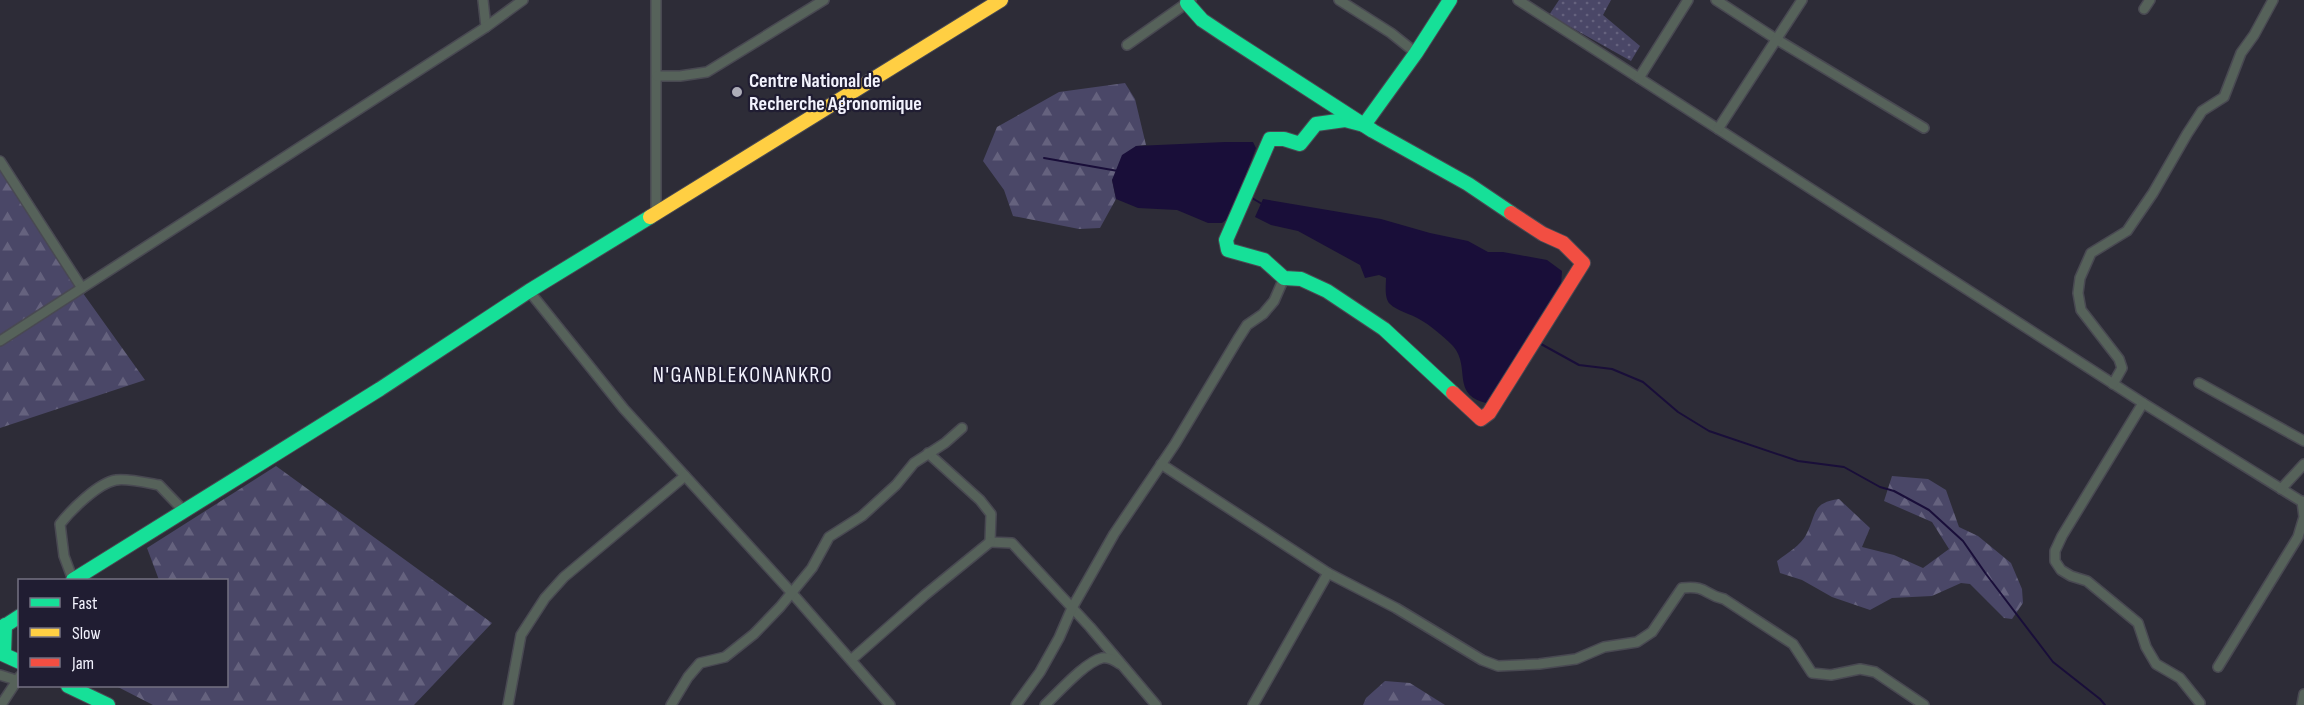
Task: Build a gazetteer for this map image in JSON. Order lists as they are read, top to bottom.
{
  "districts": ["N'GANBLEKONANKRO"],
  "places": ["Centre National de Recherche Agronomique"],
  "legend": ["Fast", "Slow", "Jam"]
}
